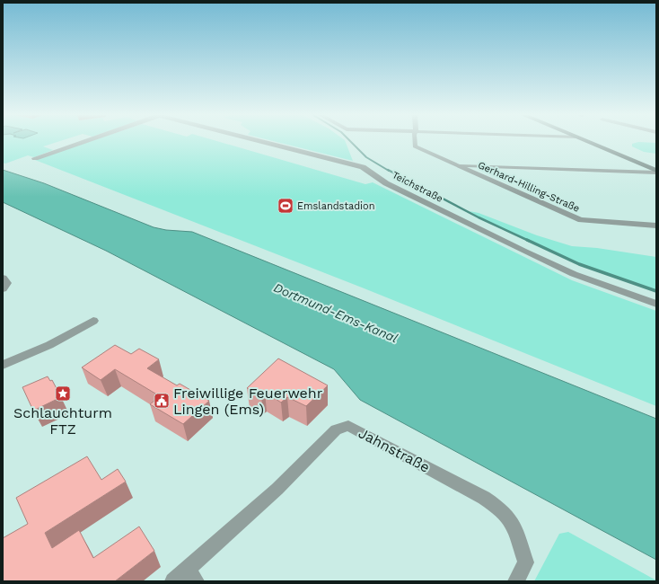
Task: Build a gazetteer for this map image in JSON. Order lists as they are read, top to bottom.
{
  "streets": {
    "street": ["Teichstraße", "Gerhard-Hilling-Straße", "Jahnstraße"]
  },
  "water": ["Dortmund-Ems-Kanal"],
  "places": {
    "sports": ["Emslandstadion"],
    "place": ["Schlauchturm FTZ"],
    "public building": ["Freiwillige Feuerwehr Lingen (Ems)"]
  }
}
